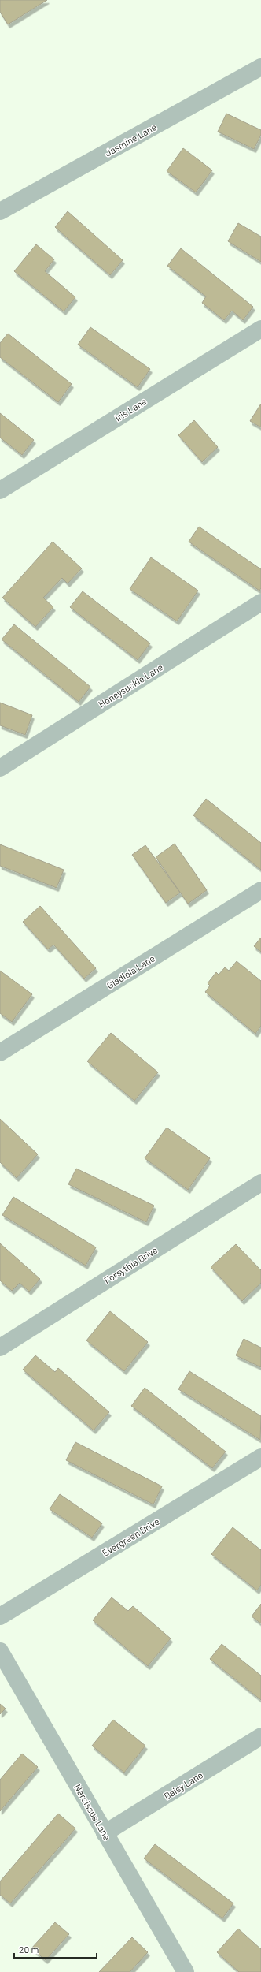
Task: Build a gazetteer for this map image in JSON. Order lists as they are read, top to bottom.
{
  "streets": {
    "street": [
      "Jasmine Lane",
      "Iris Lane",
      "Honeysuckle Lane",
      "Gladiola Lane",
      "Forsythia Drive",
      "Evergreen Drive",
      "Daisy Lane",
      "Narcissus Lane"
    ]
  },
  "crossings": [
    ["Daisy Lane", "Narcissus Lane"]
  ],
  "scale_bar": "20 m"
}
